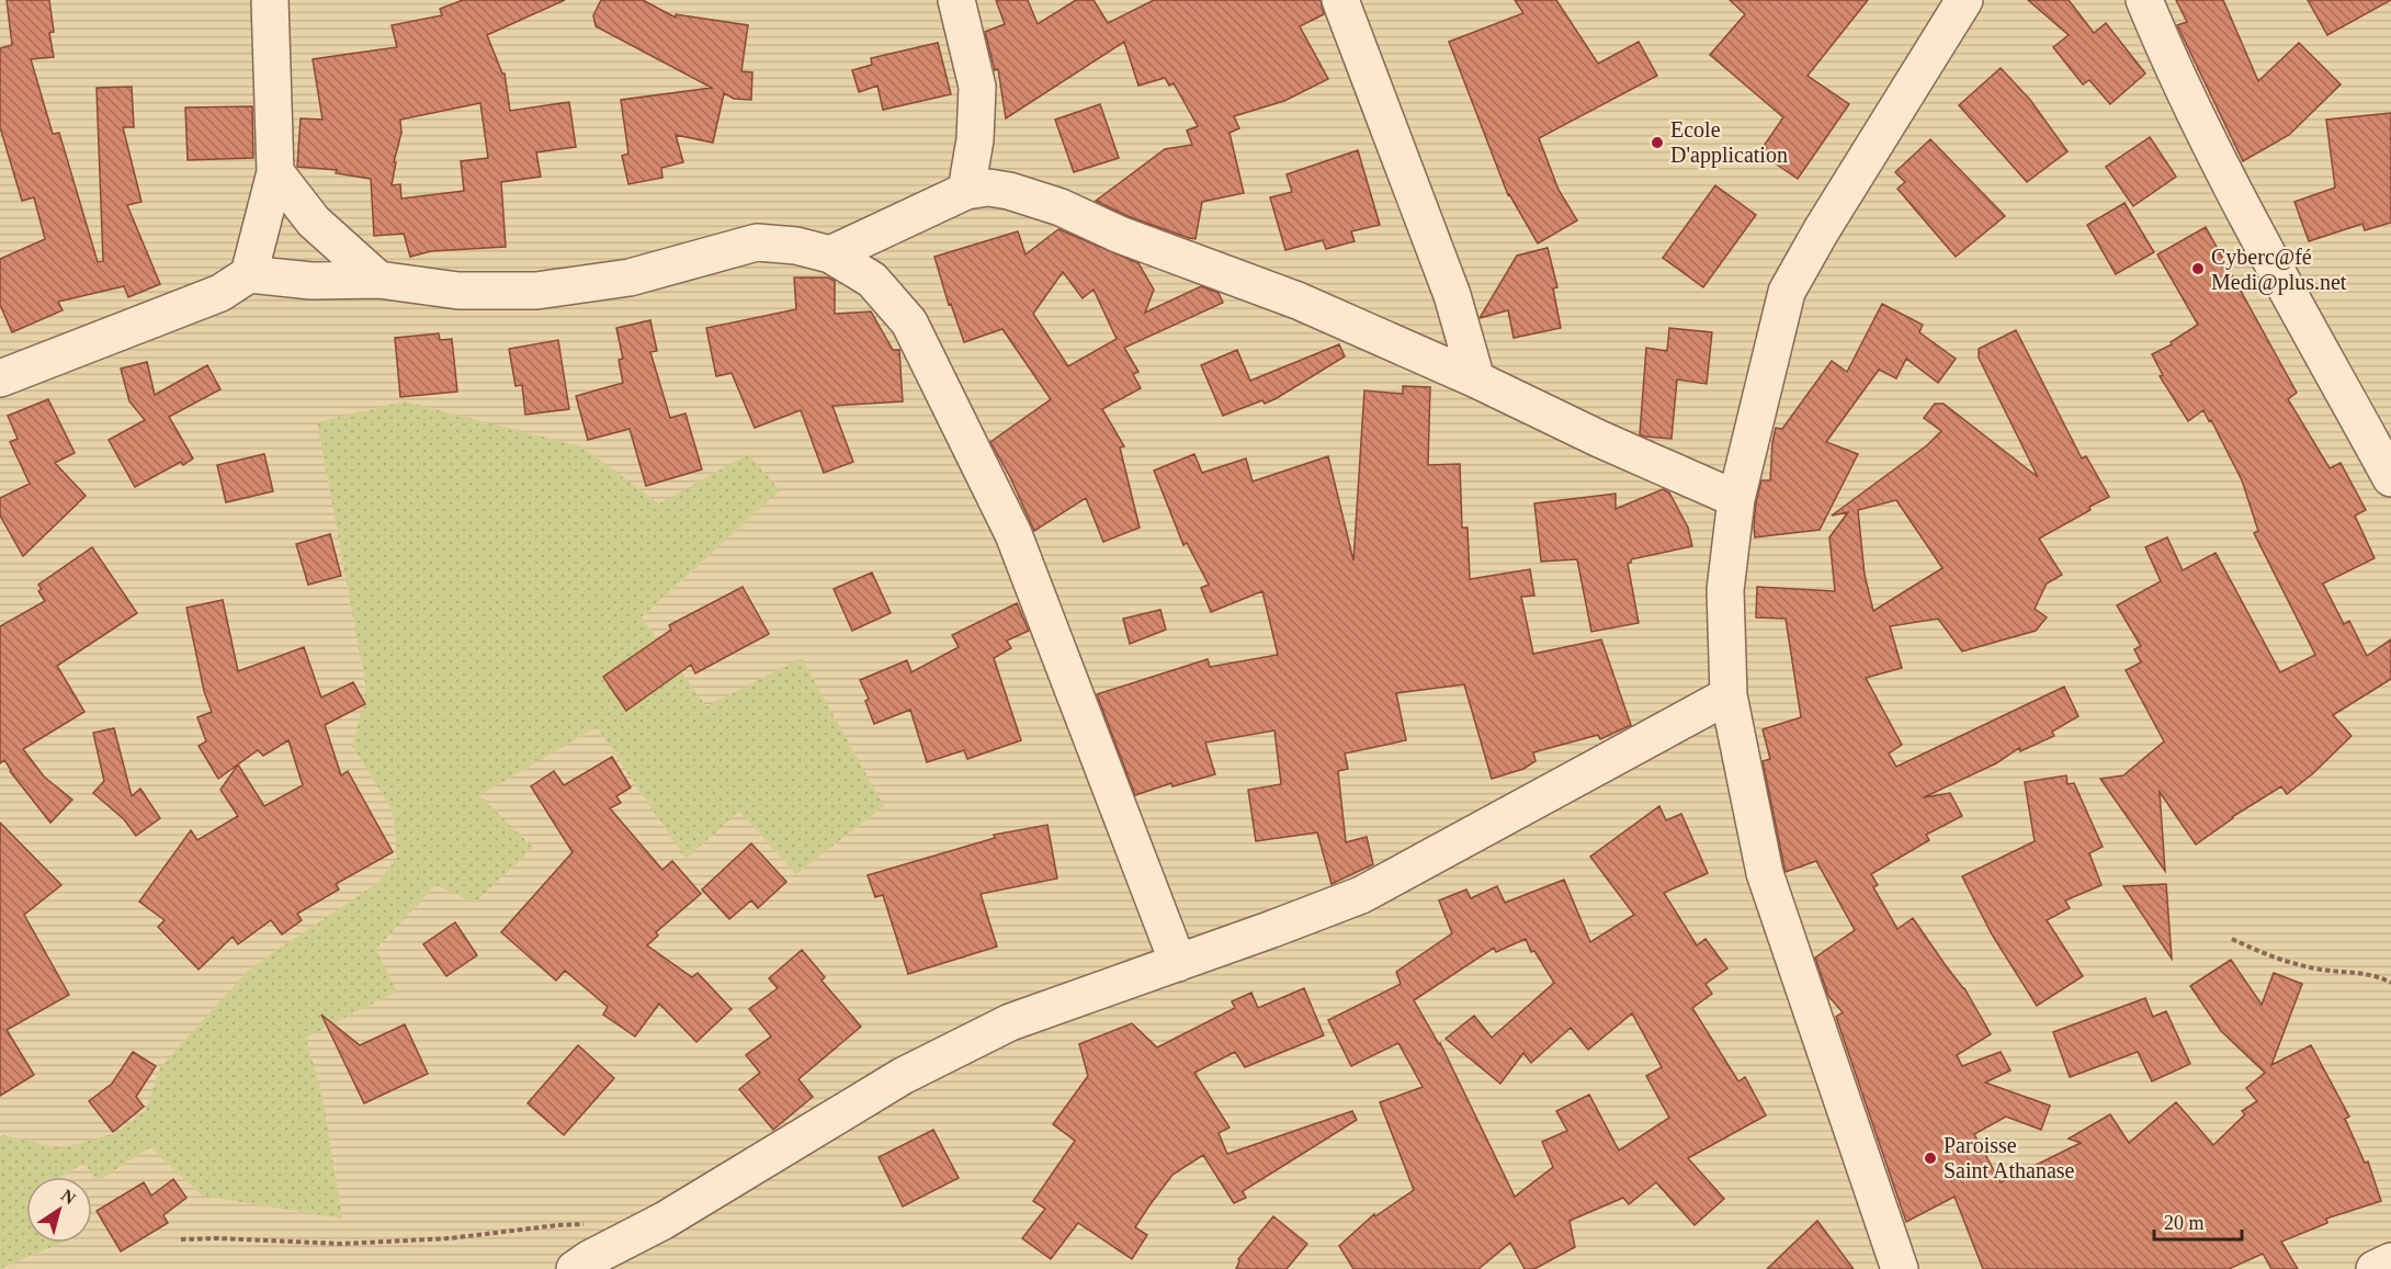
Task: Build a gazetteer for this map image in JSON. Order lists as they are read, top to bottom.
{
  "places": ["Ecole D'application", "Cyberc@fé Medi@plus.net", "Paroisse Saint Athanase"],
  "scale_bar": "20 m",
  "north": "top right"
}
